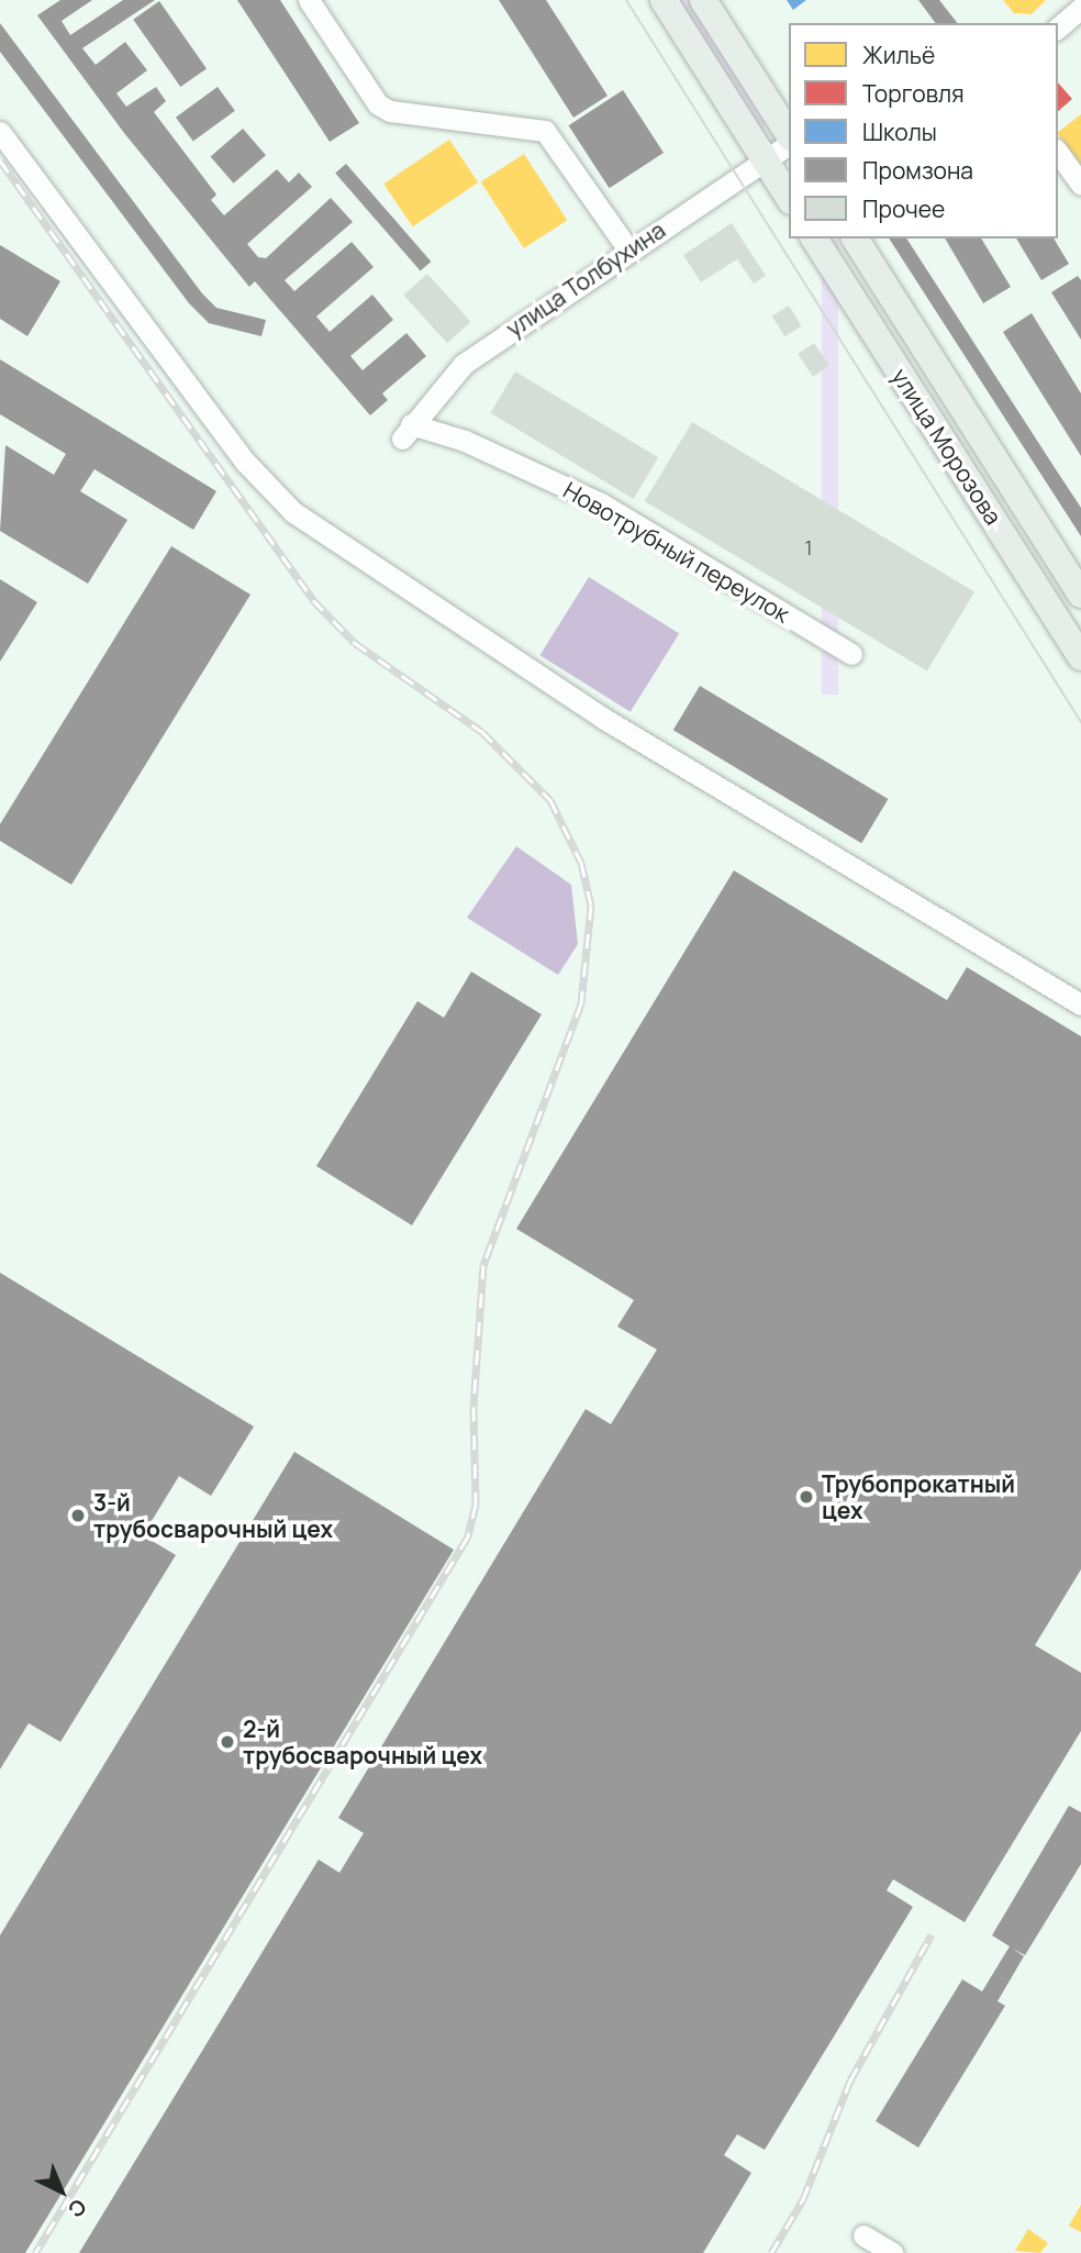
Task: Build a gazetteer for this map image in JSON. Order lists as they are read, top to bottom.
{
  "streets": {
    "main road": ["улица Морозова"],
    "street": ["улица Толбухина", "Новотрубный переулок"]
  },
  "crossings": [
    ["улица Толбухина", "Новотрубный переулок"]
  ],
  "places": ["Трубопрокатный цех", "3-й трубосварочный цех", "2-й трубосварочный цех"],
  "house_numbers": ["1"],
  "legend": [
    "Жильё",
    "Торговля",
    "Школы",
    "Промзона",
    "Прочее"
  ],
  "north": "bottom right"
}
